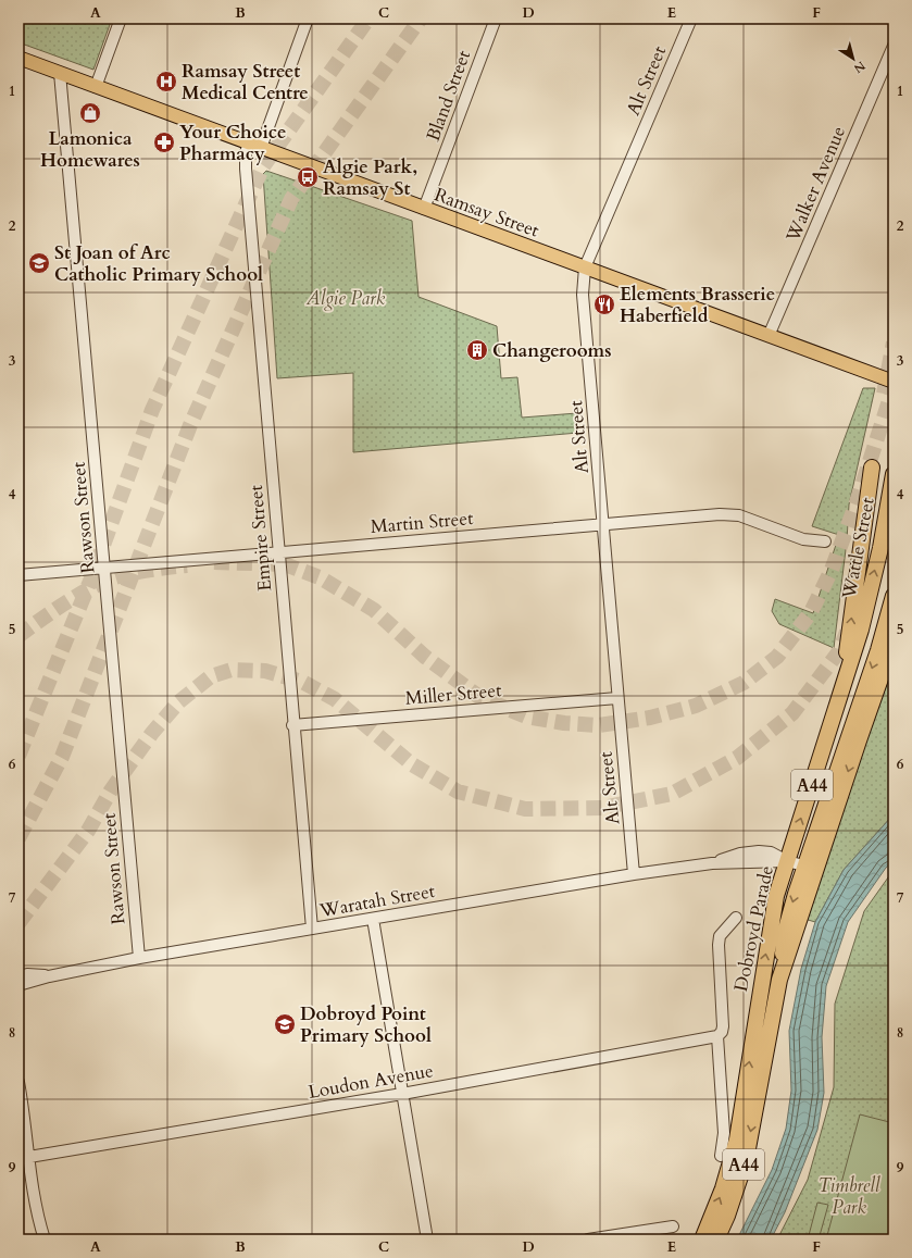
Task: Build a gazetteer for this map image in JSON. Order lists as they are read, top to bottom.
{
  "streets": {
    "highway": ["Wattle Street", "A44", "Dobroyd Parade"],
    "main road": ["Ramsay Street"],
    "street": [
      "Alt Street",
      "Bland Street",
      "Walker Avenue",
      "Rawson Street",
      "Martin Street",
      "Empire Street",
      "Miller Street",
      "Waratah Street",
      "Loudon Avenue"
    ]
  },
  "crossings": [
    ["Alt Street", "Ramsay Street"],
    ["Alt Street", "Martin Street"],
    ["Alt Street", "Miller Street"],
    ["Alt Street", "Waratah Street"],
    ["Bland Street", "Ramsay Street"],
    ["Walker Avenue", "Ramsay Street"],
    ["Ramsay Street", "Rawson Street"],
    ["Ramsay Street", "Empire Street"],
    ["Rawson Street", "Martin Street"],
    ["Rawson Street", "Waratah Street"],
    ["Martin Street", "Empire Street"],
    ["Empire Street", "Miller Street"],
    ["Empire Street", "Waratah Street"],
    ["Wattle Street", "Dobroyd Parade"],
    ["Waratah Street", "Dobroyd Parade"],
    ["Dobroyd Parade", "Loudon Avenue"]
  ],
  "parks": ["Algie Park", "Timbrell Park"],
  "places": {
    "hospital": ["Ramsay Street Medical Centre"],
    "shop": ["Lamonica Homewares"],
    "pharmacy": ["Your Choice Pharmacy"],
    "bus stop": ["Algie Park, Ramsay St"],
    "school or university": ["St Joan of Arc Catholic Primary School", "Dobroyd Point Primary School"],
    "restaurant": ["Elements Brasserie Haberfield"],
    "building": ["Changerooms"]
  },
  "north": "bottom right",
  "grid": {
    "columns": [
      "A",
      "B",
      "C",
      "D",
      "E",
      "F"
    ],
    "rows": [
      "1",
      "2",
      "3",
      "4",
      "5",
      "6",
      "7",
      "8",
      "9"
    ]
  }
}
